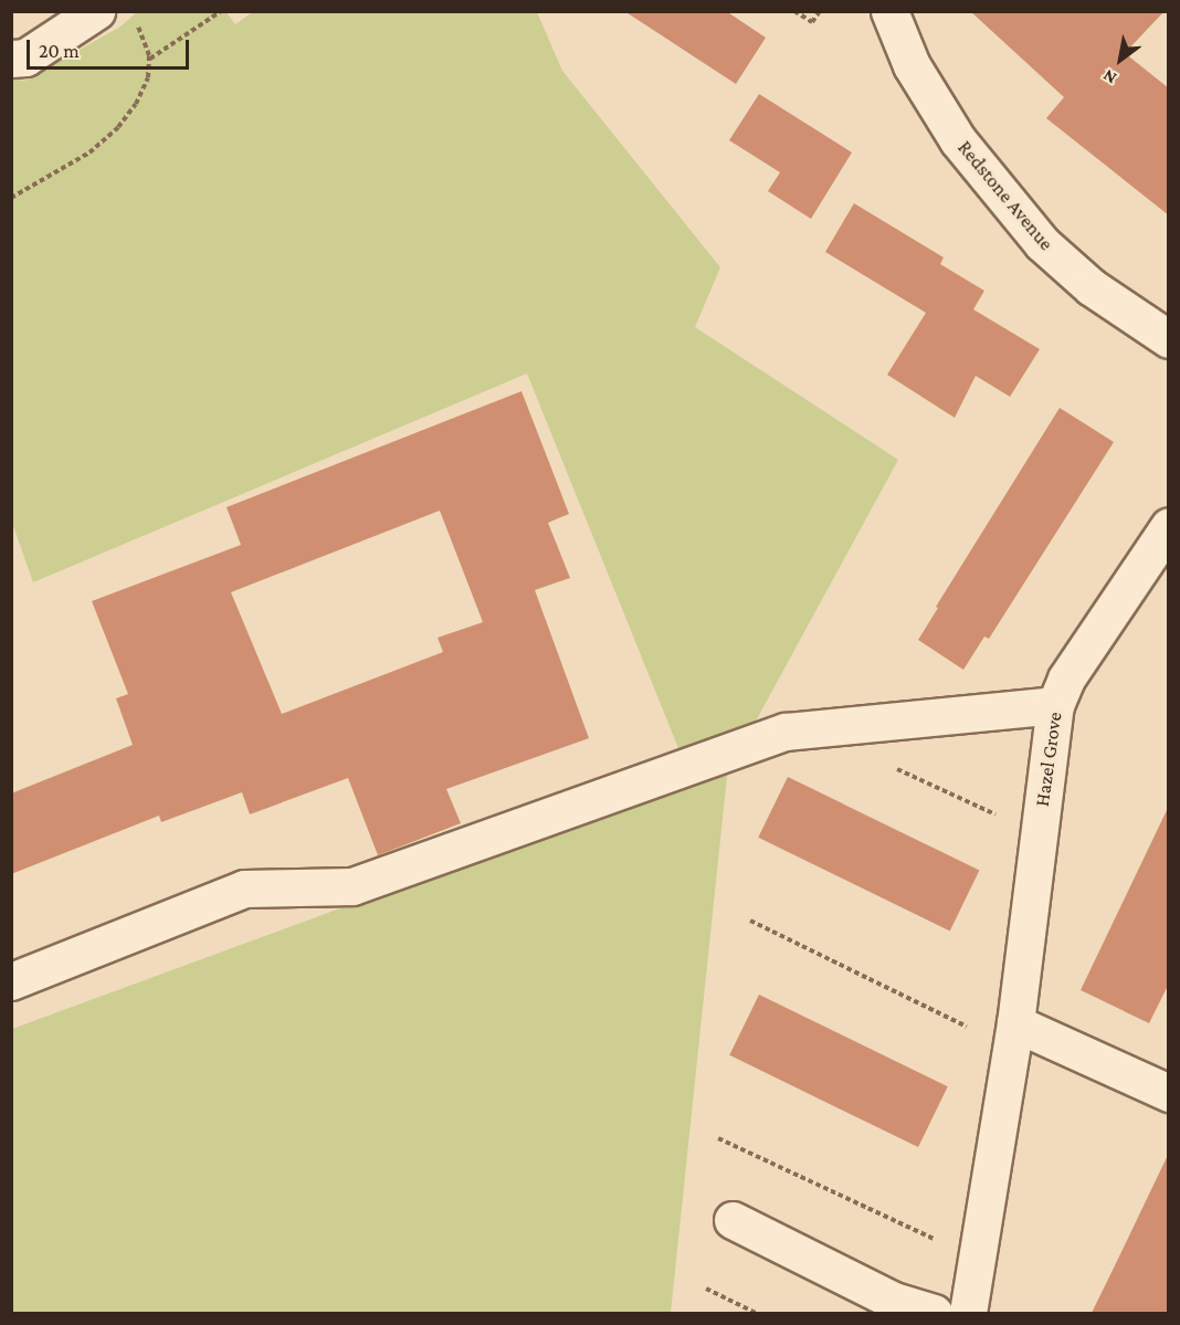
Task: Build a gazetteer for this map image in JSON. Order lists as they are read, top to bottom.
{
  "streets": {
    "street": ["Redstone Avenue", "Hazel Grove"]
  },
  "scale_bar": "20 m",
  "north": "bottom left"
}
